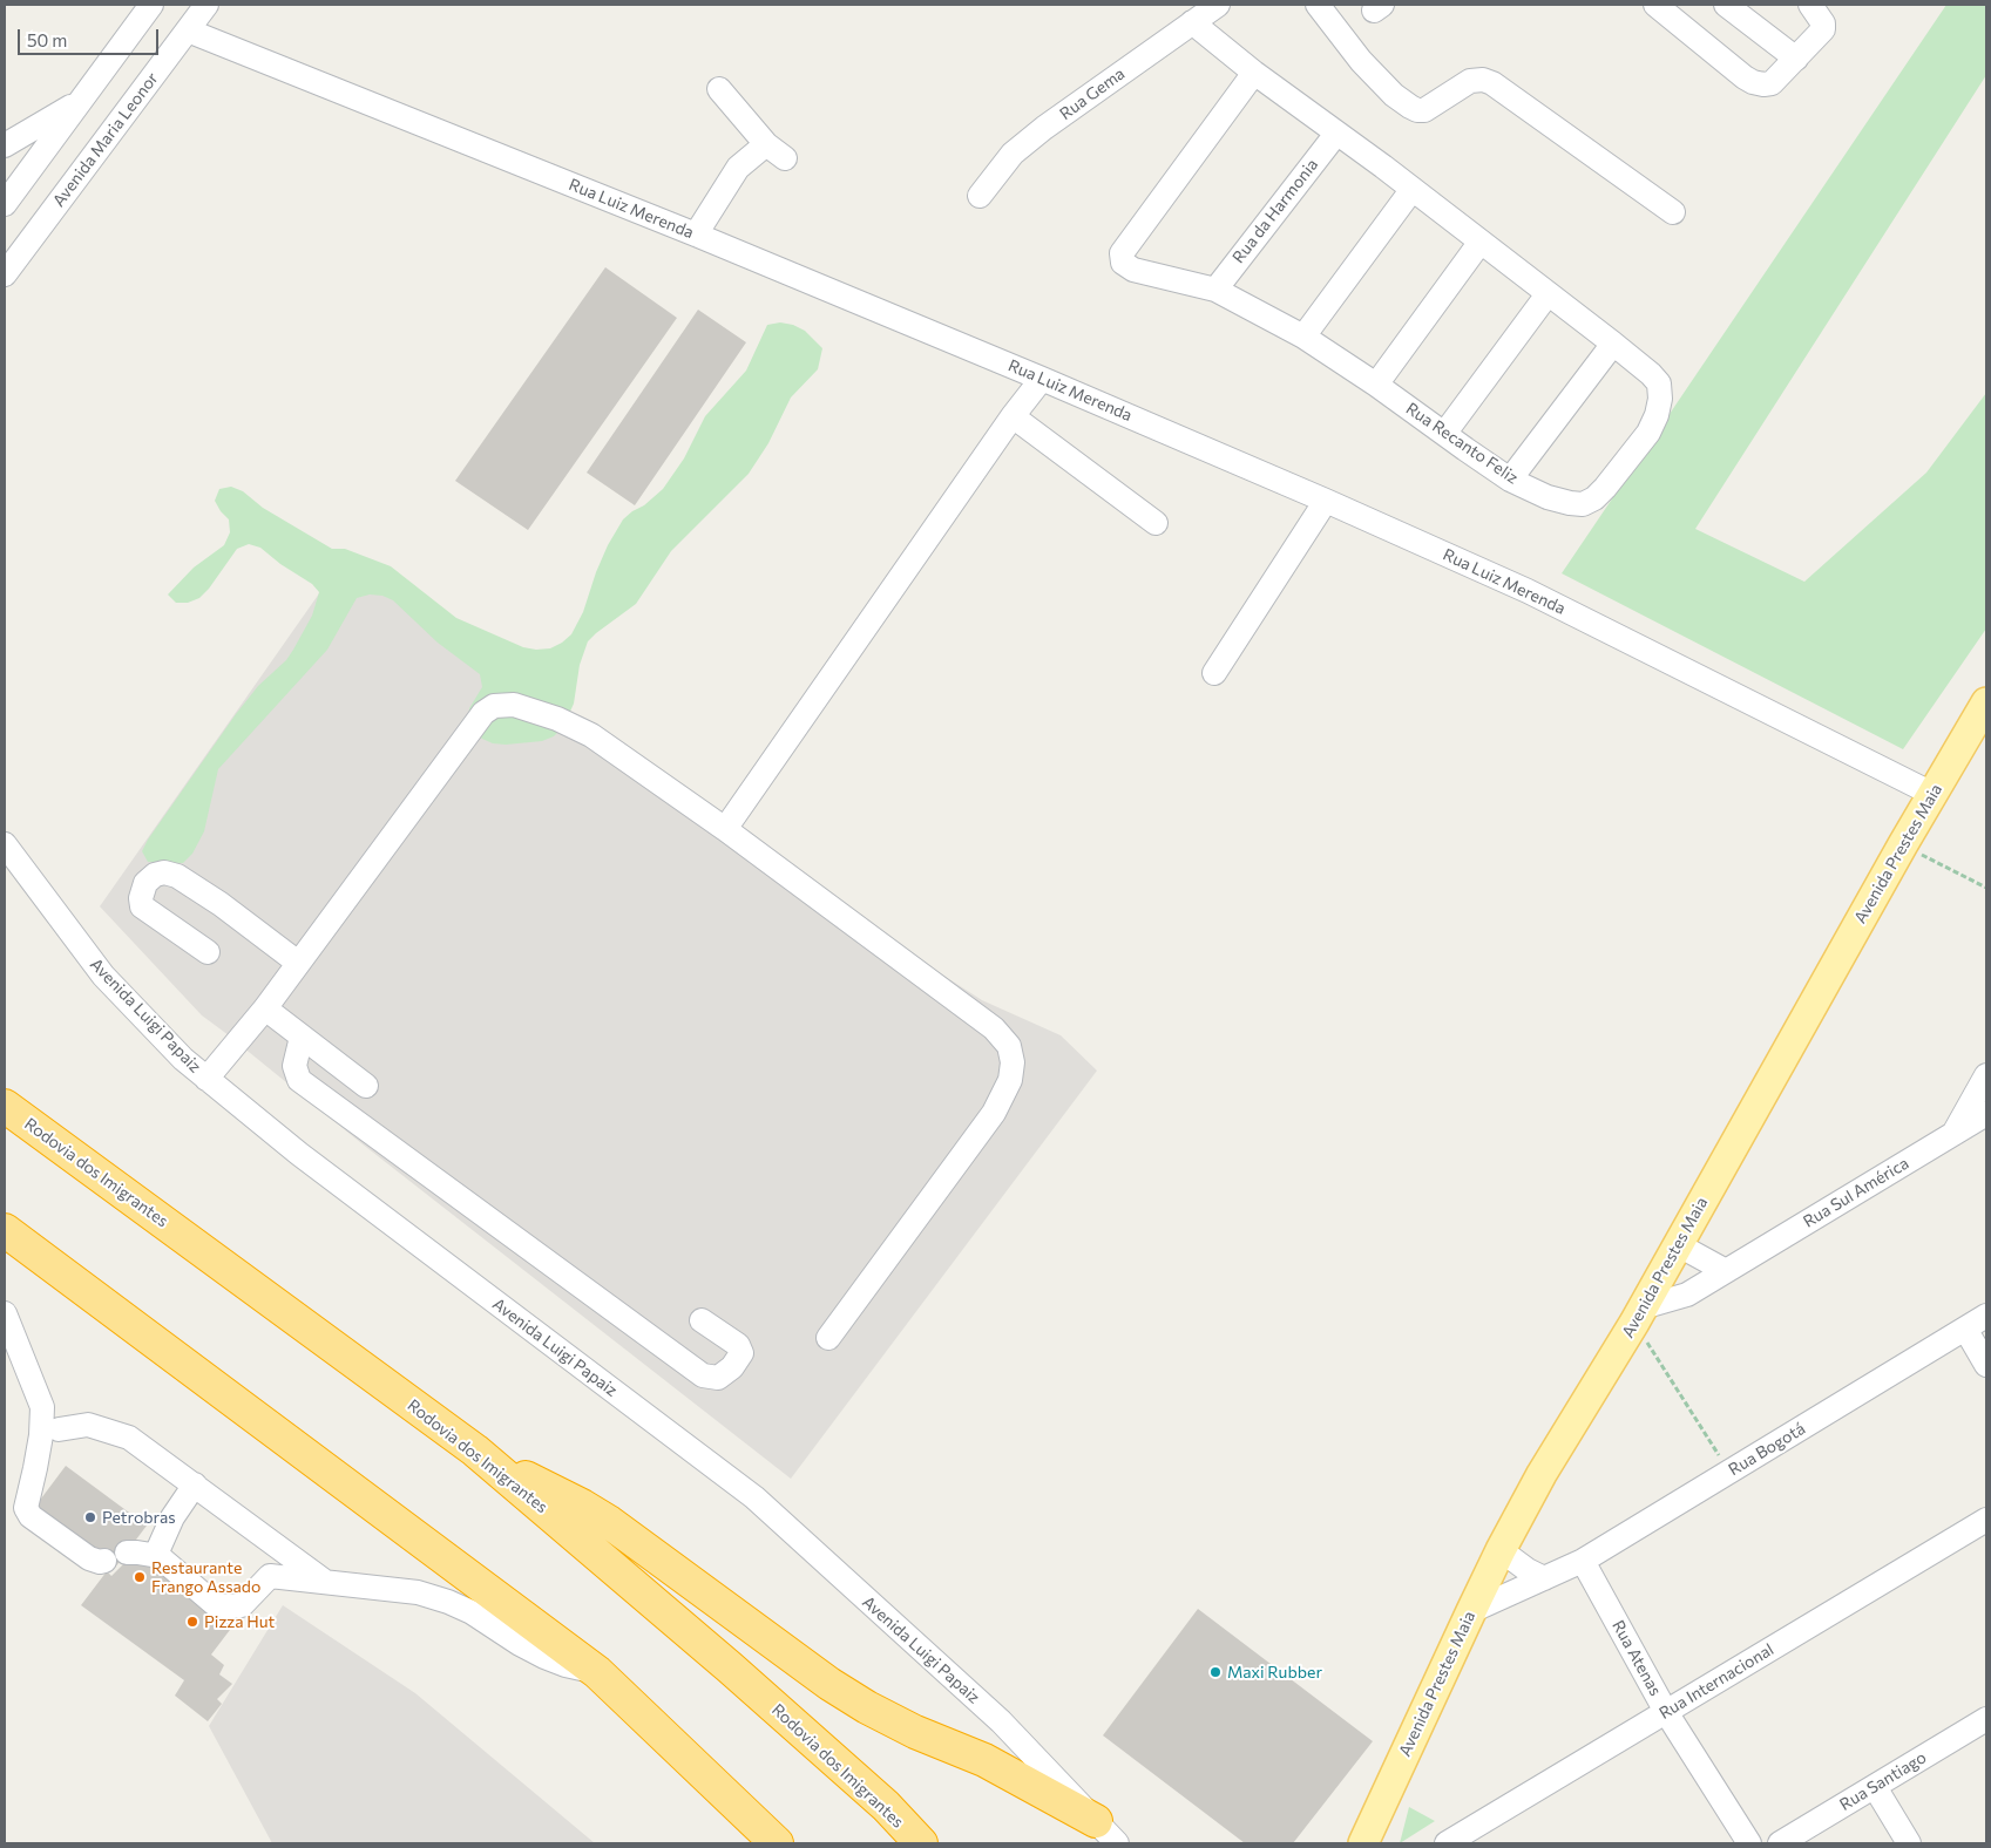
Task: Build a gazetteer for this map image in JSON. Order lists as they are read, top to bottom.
{
  "streets": {
    "highway": ["Rodovia dos Imigrantes"],
    "main road": ["Avenida Prestes Maia"],
    "street": [
      "Rua Gema",
      "Avenida Maria Leonor",
      "Rua Luiz Merenda",
      "Rua da Harmonia",
      "Rua Recanto Feliz",
      "Avenida Luigi Papaiz",
      "Rua Sul América",
      "Rua Bogotá",
      "Rua Atenas",
      "Rua Internacional",
      "Rua Santiago"
    ]
  },
  "crossings": [
    ["Rua Gema", "Rua Recanto Feliz"],
    ["Avenida Maria Leonor", "Rua Luiz Merenda"],
    ["Rua Luiz Merenda", "Avenida Prestes Maia"],
    ["Rua da Harmonia", "Rua Recanto Feliz"],
    ["Avenida Prestes Maia", "Rua Sul América"],
    ["Avenida Prestes Maia", "Rua Bogotá"],
    ["Rua Bogotá", "Rua Atenas"],
    ["Rua Atenas", "Rua Internacional"]
  ],
  "places": [
    "Petrobras",
    "Restaurante Frango Assado",
    "Pizza Hut",
    "Maxi Rubber"
  ],
  "scale_bar": "50 m"
}
